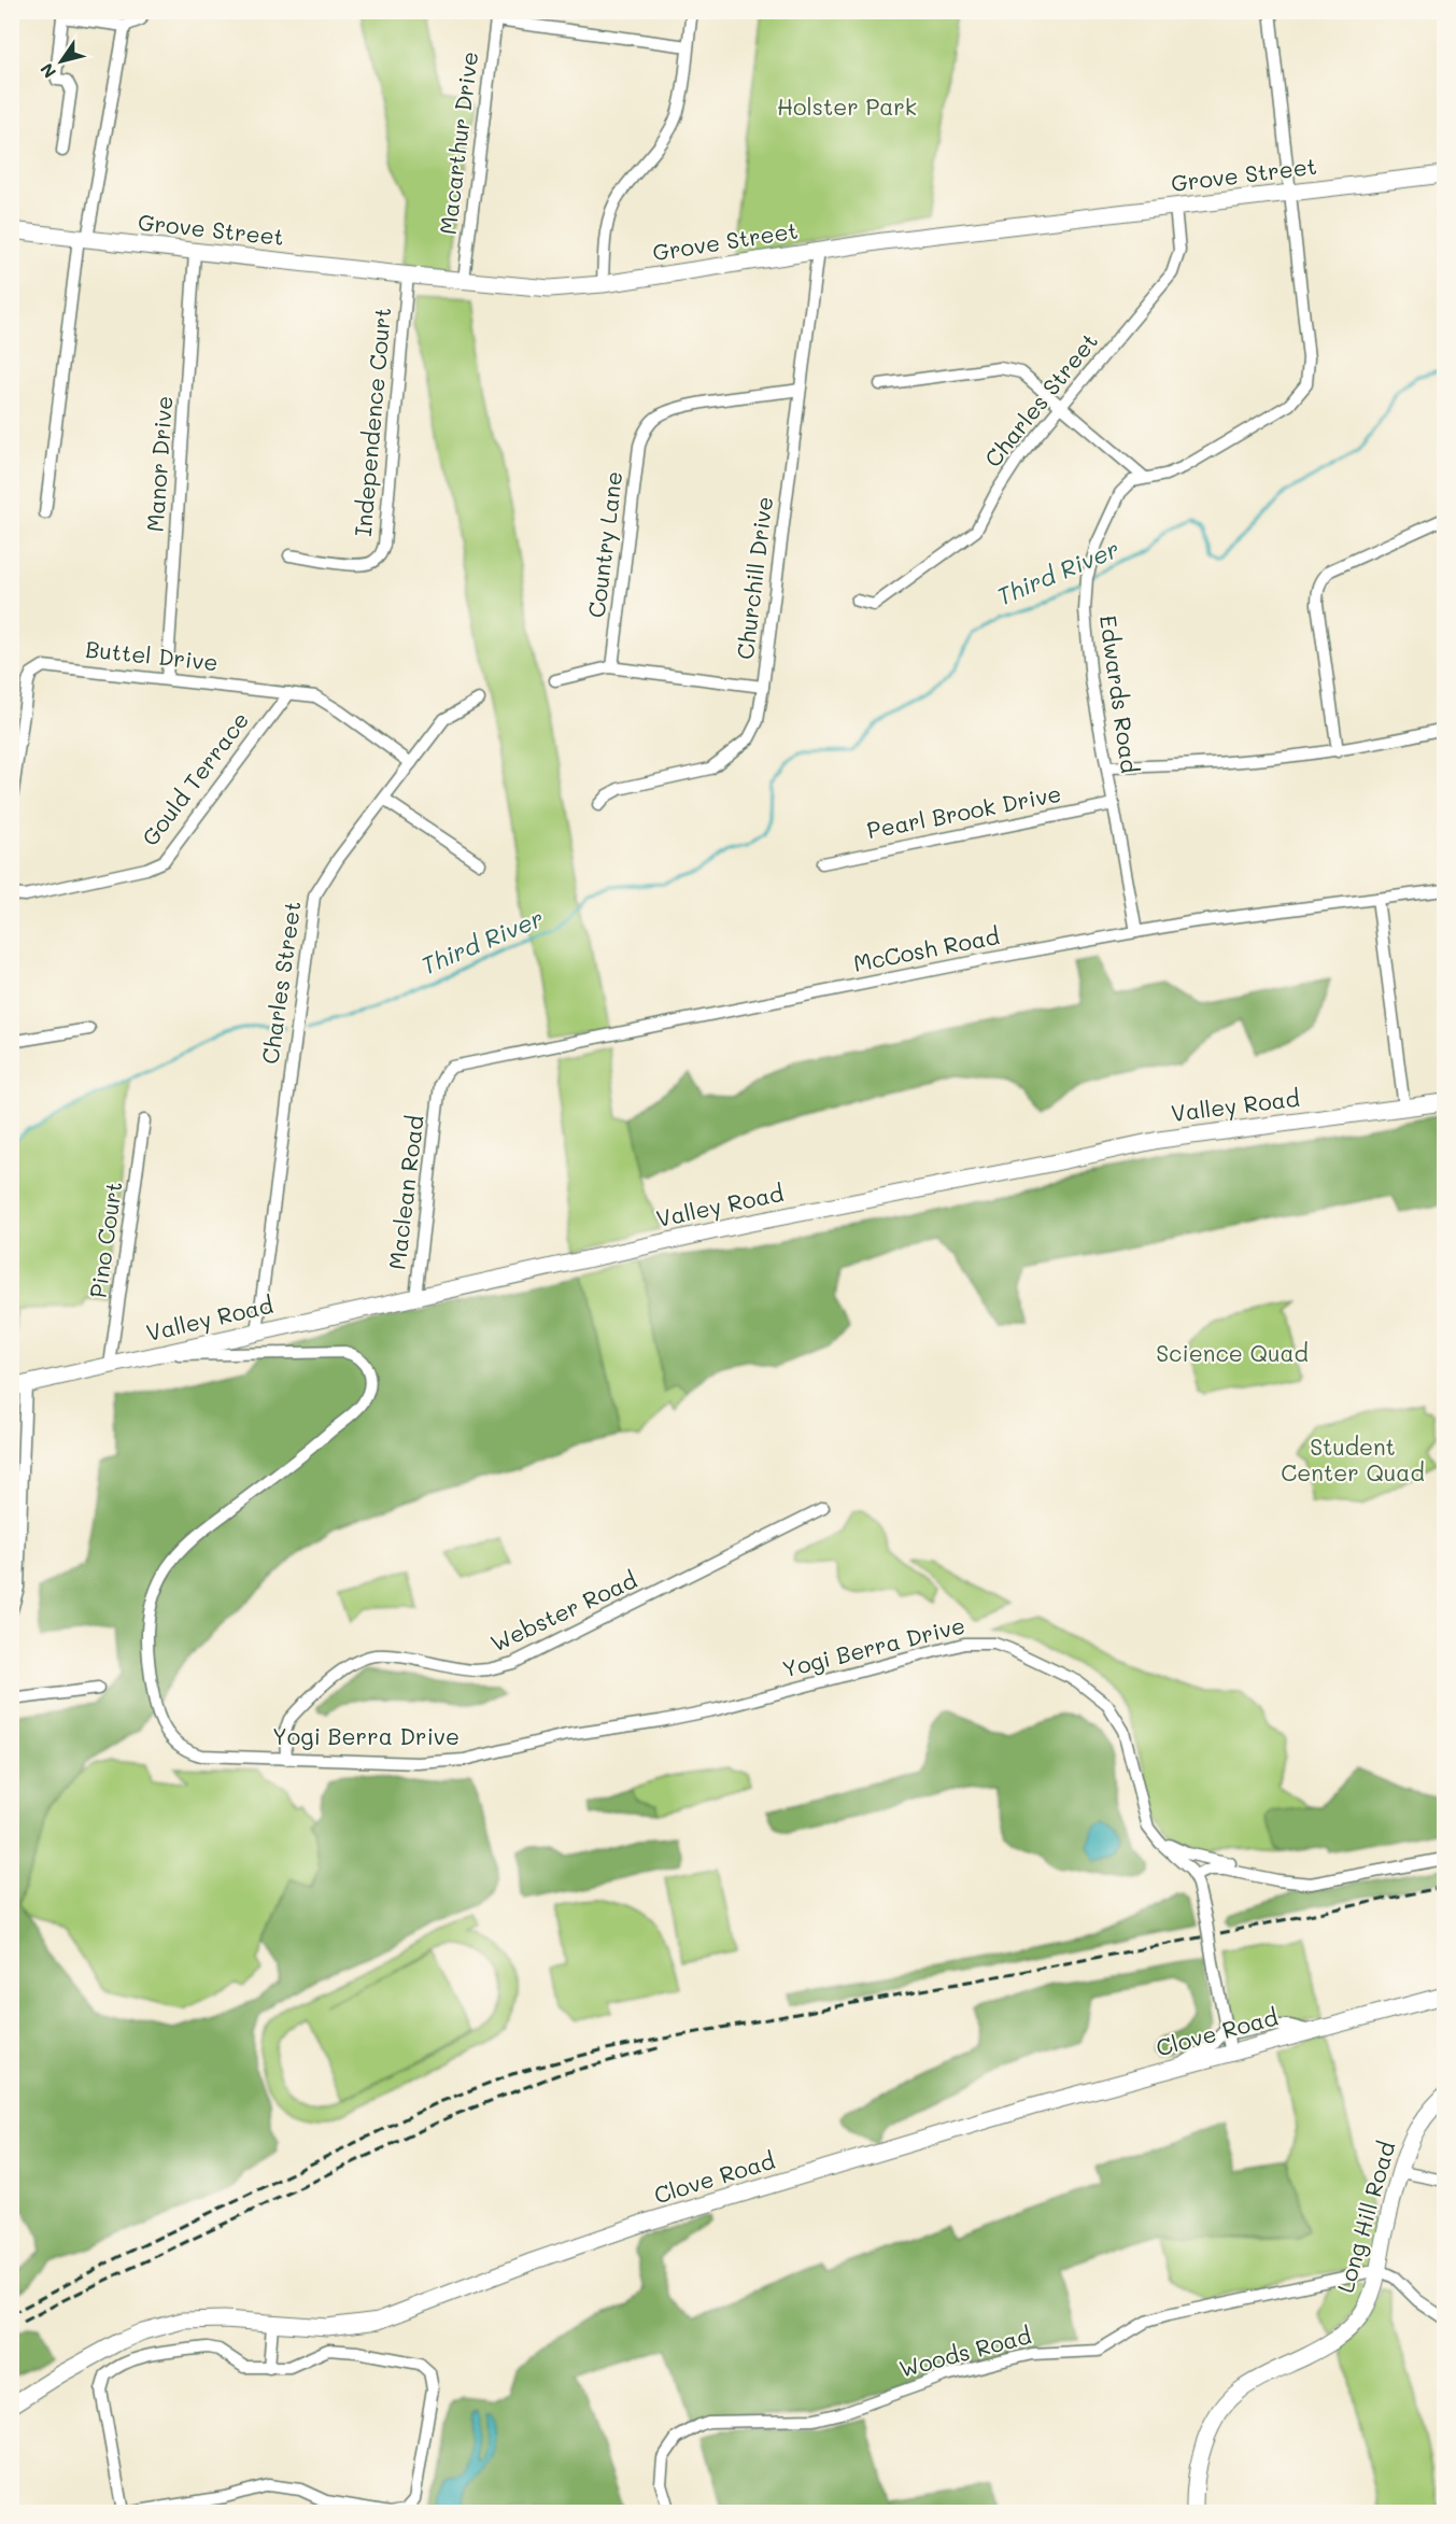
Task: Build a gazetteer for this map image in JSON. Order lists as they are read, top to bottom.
{
  "streets": {
    "street": [
      "Macarthur Drive",
      "Grove Street",
      "Charles Street",
      "Independence Court",
      "Manor Drive",
      "Country Lane",
      "Churchill Drive",
      "Buttel Drive",
      "Edwards Road",
      "Gould Terrace",
      "Pearl Brook Drive",
      "McCosh Road",
      "Valley Road",
      "Maclean Road",
      "Pino Court",
      "Webster Road",
      "Yogi Berra Drive",
      "Clove Road",
      "Long Hill Road",
      "Woods Road"
    ]
  },
  "crossings": [
    ["Macarthur Drive", "Grove Street"],
    ["Grove Street", "Charles Street"],
    ["Grove Street", "Independence Court"],
    ["Grove Street", "Manor Drive"],
    ["Grove Street", "Churchill Drive"],
    ["Grove Street", "Edwards Road"],
    ["Charles Street", "Buttel Drive"],
    ["Charles Street", "Valley Road"],
    ["Manor Drive", "Buttel Drive"],
    ["Country Lane", "Churchill Drive"],
    ["Buttel Drive", "Gould Terrace"],
    ["Edwards Road", "Pearl Brook Drive"],
    ["Edwards Road", "McCosh Road"],
    ["McCosh Road", "Maclean Road"],
    ["Valley Road", "Maclean Road"],
    ["Valley Road", "Pino Court"],
    ["Valley Road", "Yogi Berra Drive"],
    ["Webster Road", "Yogi Berra Drive"],
    ["Long Hill Road", "Woods Road"]
  ],
  "water": ["Third River"],
  "parks": ["Holster Park", "Science Quad", "Student Center Quad"],
  "north": "bottom left"
}
